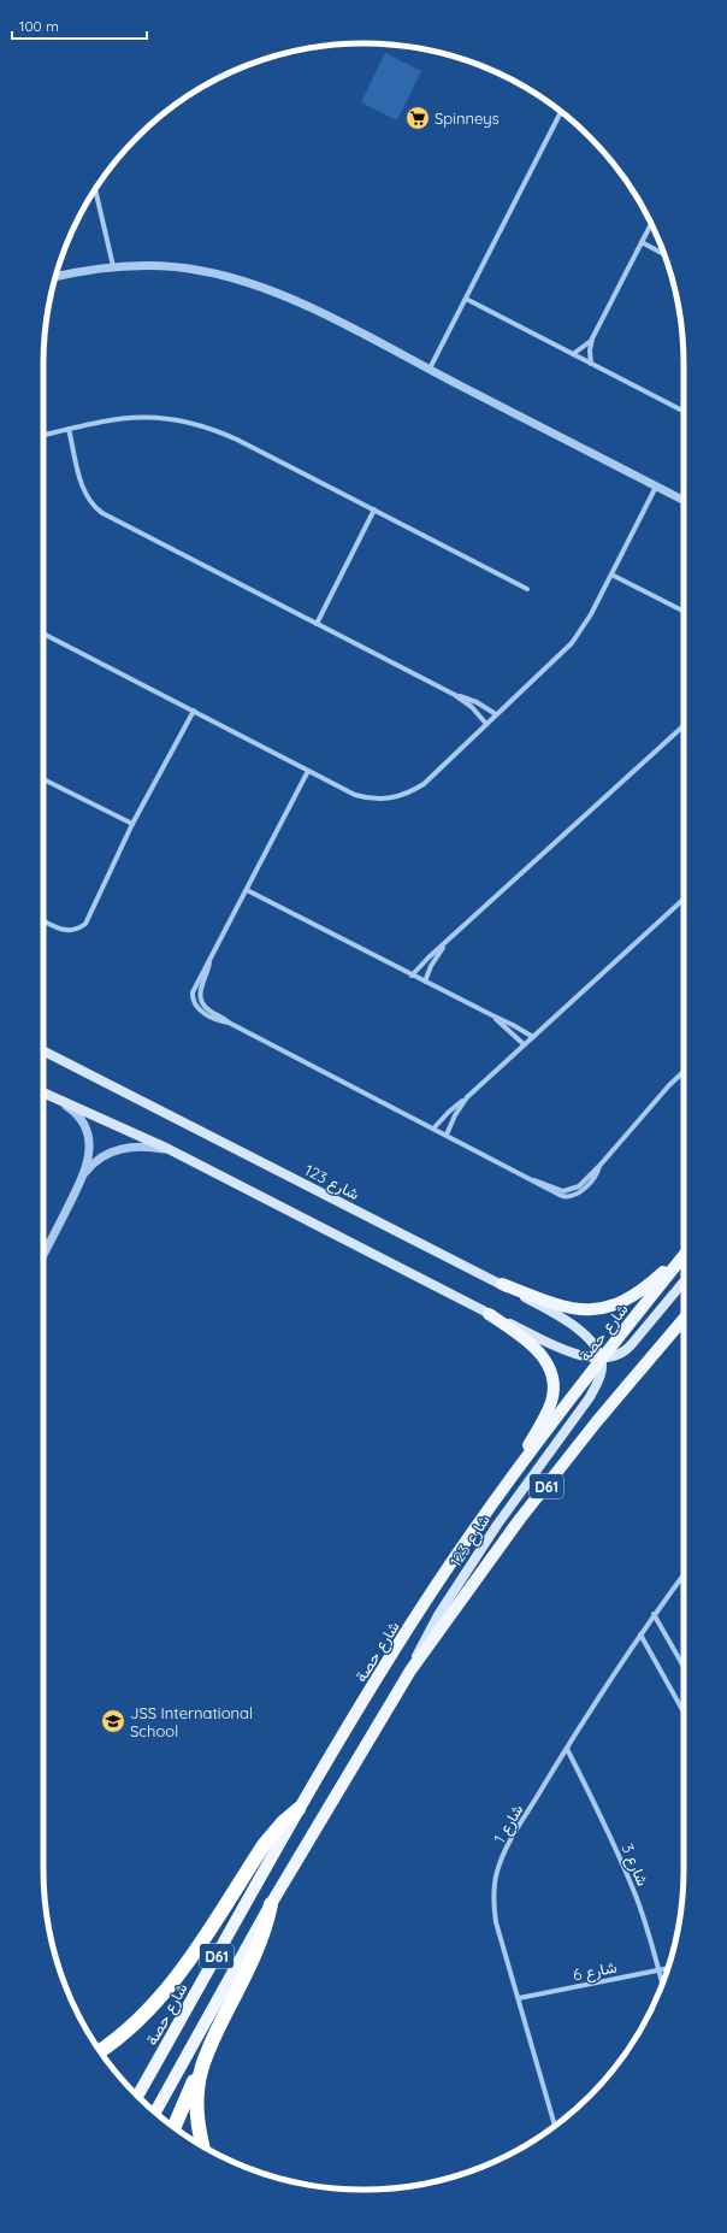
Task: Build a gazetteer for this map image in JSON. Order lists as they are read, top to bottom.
{
  "streets": {
    "main road": ["شارع 123", "شارع حصة", "D61"],
    "street": ["شارع 1", "شارع 3", "شارع 6"]
  },
  "crossings": [
    ["شارع 123", "شارع حصة"],
    ["شارع 123", "D61"],
    ["شارع 1", "شارع 3"],
    ["شارع 1", "شارع 6"],
    ["شارع 3", "شارع 6"]
  ],
  "places": {
    "supermarket": ["Spinneys"],
    "school or university": ["JSS International School"]
  },
  "scale_bar": "100 m"
}
